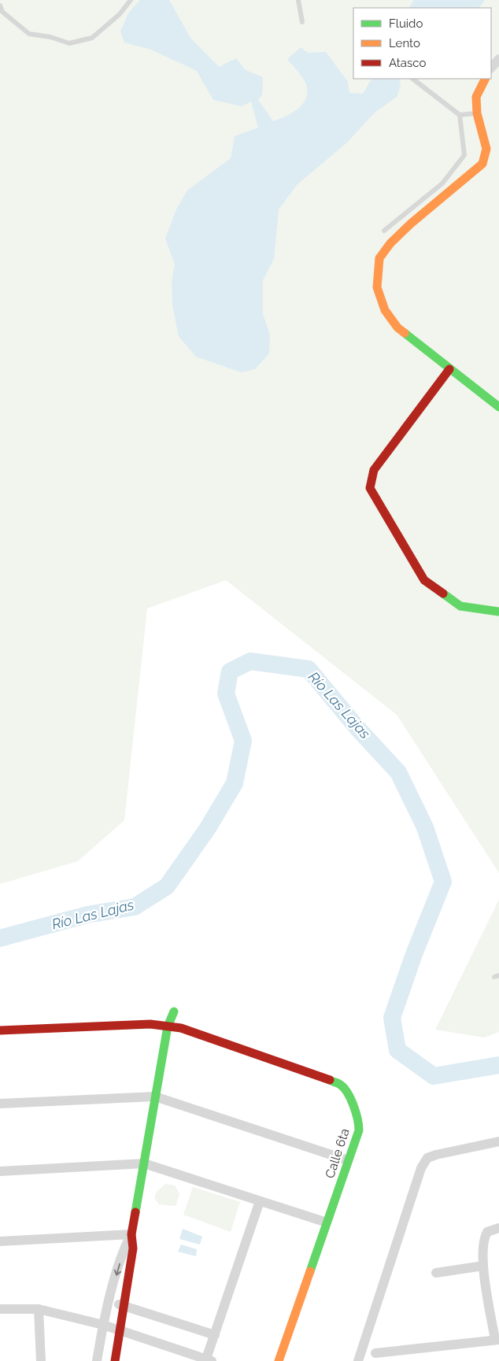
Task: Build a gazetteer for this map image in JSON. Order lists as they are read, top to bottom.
{
  "streets": {
    "street": ["Calle 6ta"]
  },
  "water": ["Río Las Lajas"],
  "legend": ["Fluido", "Lento", "Atasco"]
}
